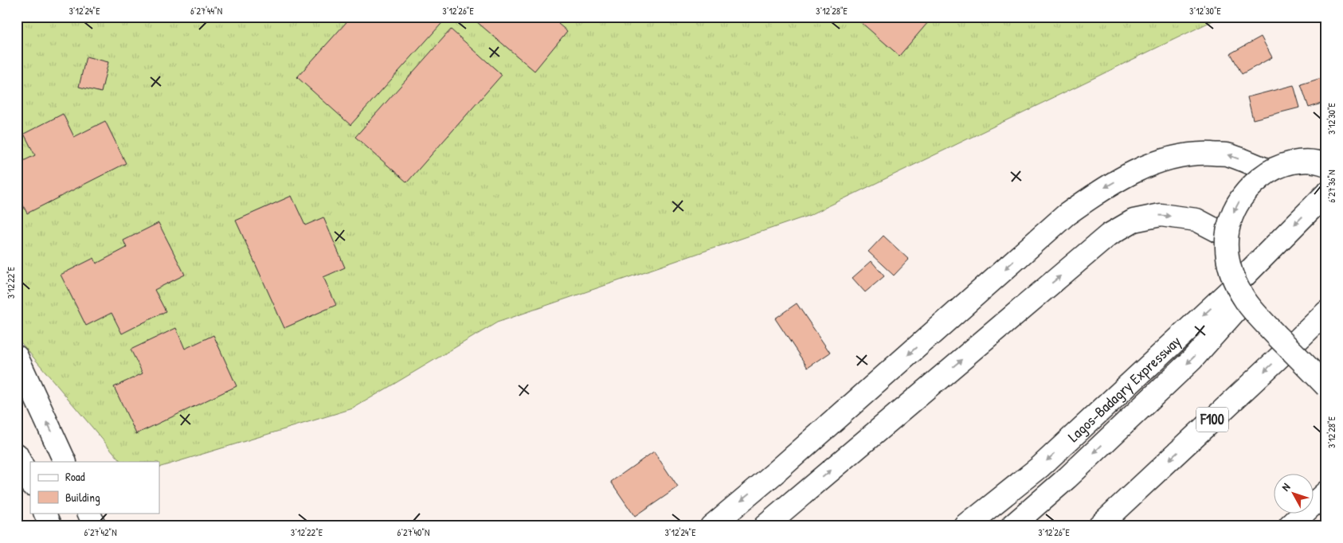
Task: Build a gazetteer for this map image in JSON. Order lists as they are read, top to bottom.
{
  "streets": {
    "main road": ["Lagos-Badagry Expressway", "F100"]
  },
  "legend": ["Road", "Building"],
  "north": "top left",
  "coordinates": [
    "3°12'24\"E",
    "6°27'44\"N",
    "3°12'26\"E",
    "3°12'28\"E",
    "3°12'30\"E",
    "6°27'36\"N",
    "3°12'22\"E",
    "6°27'42\"N",
    "6°27'40\"N"
  ]
}
